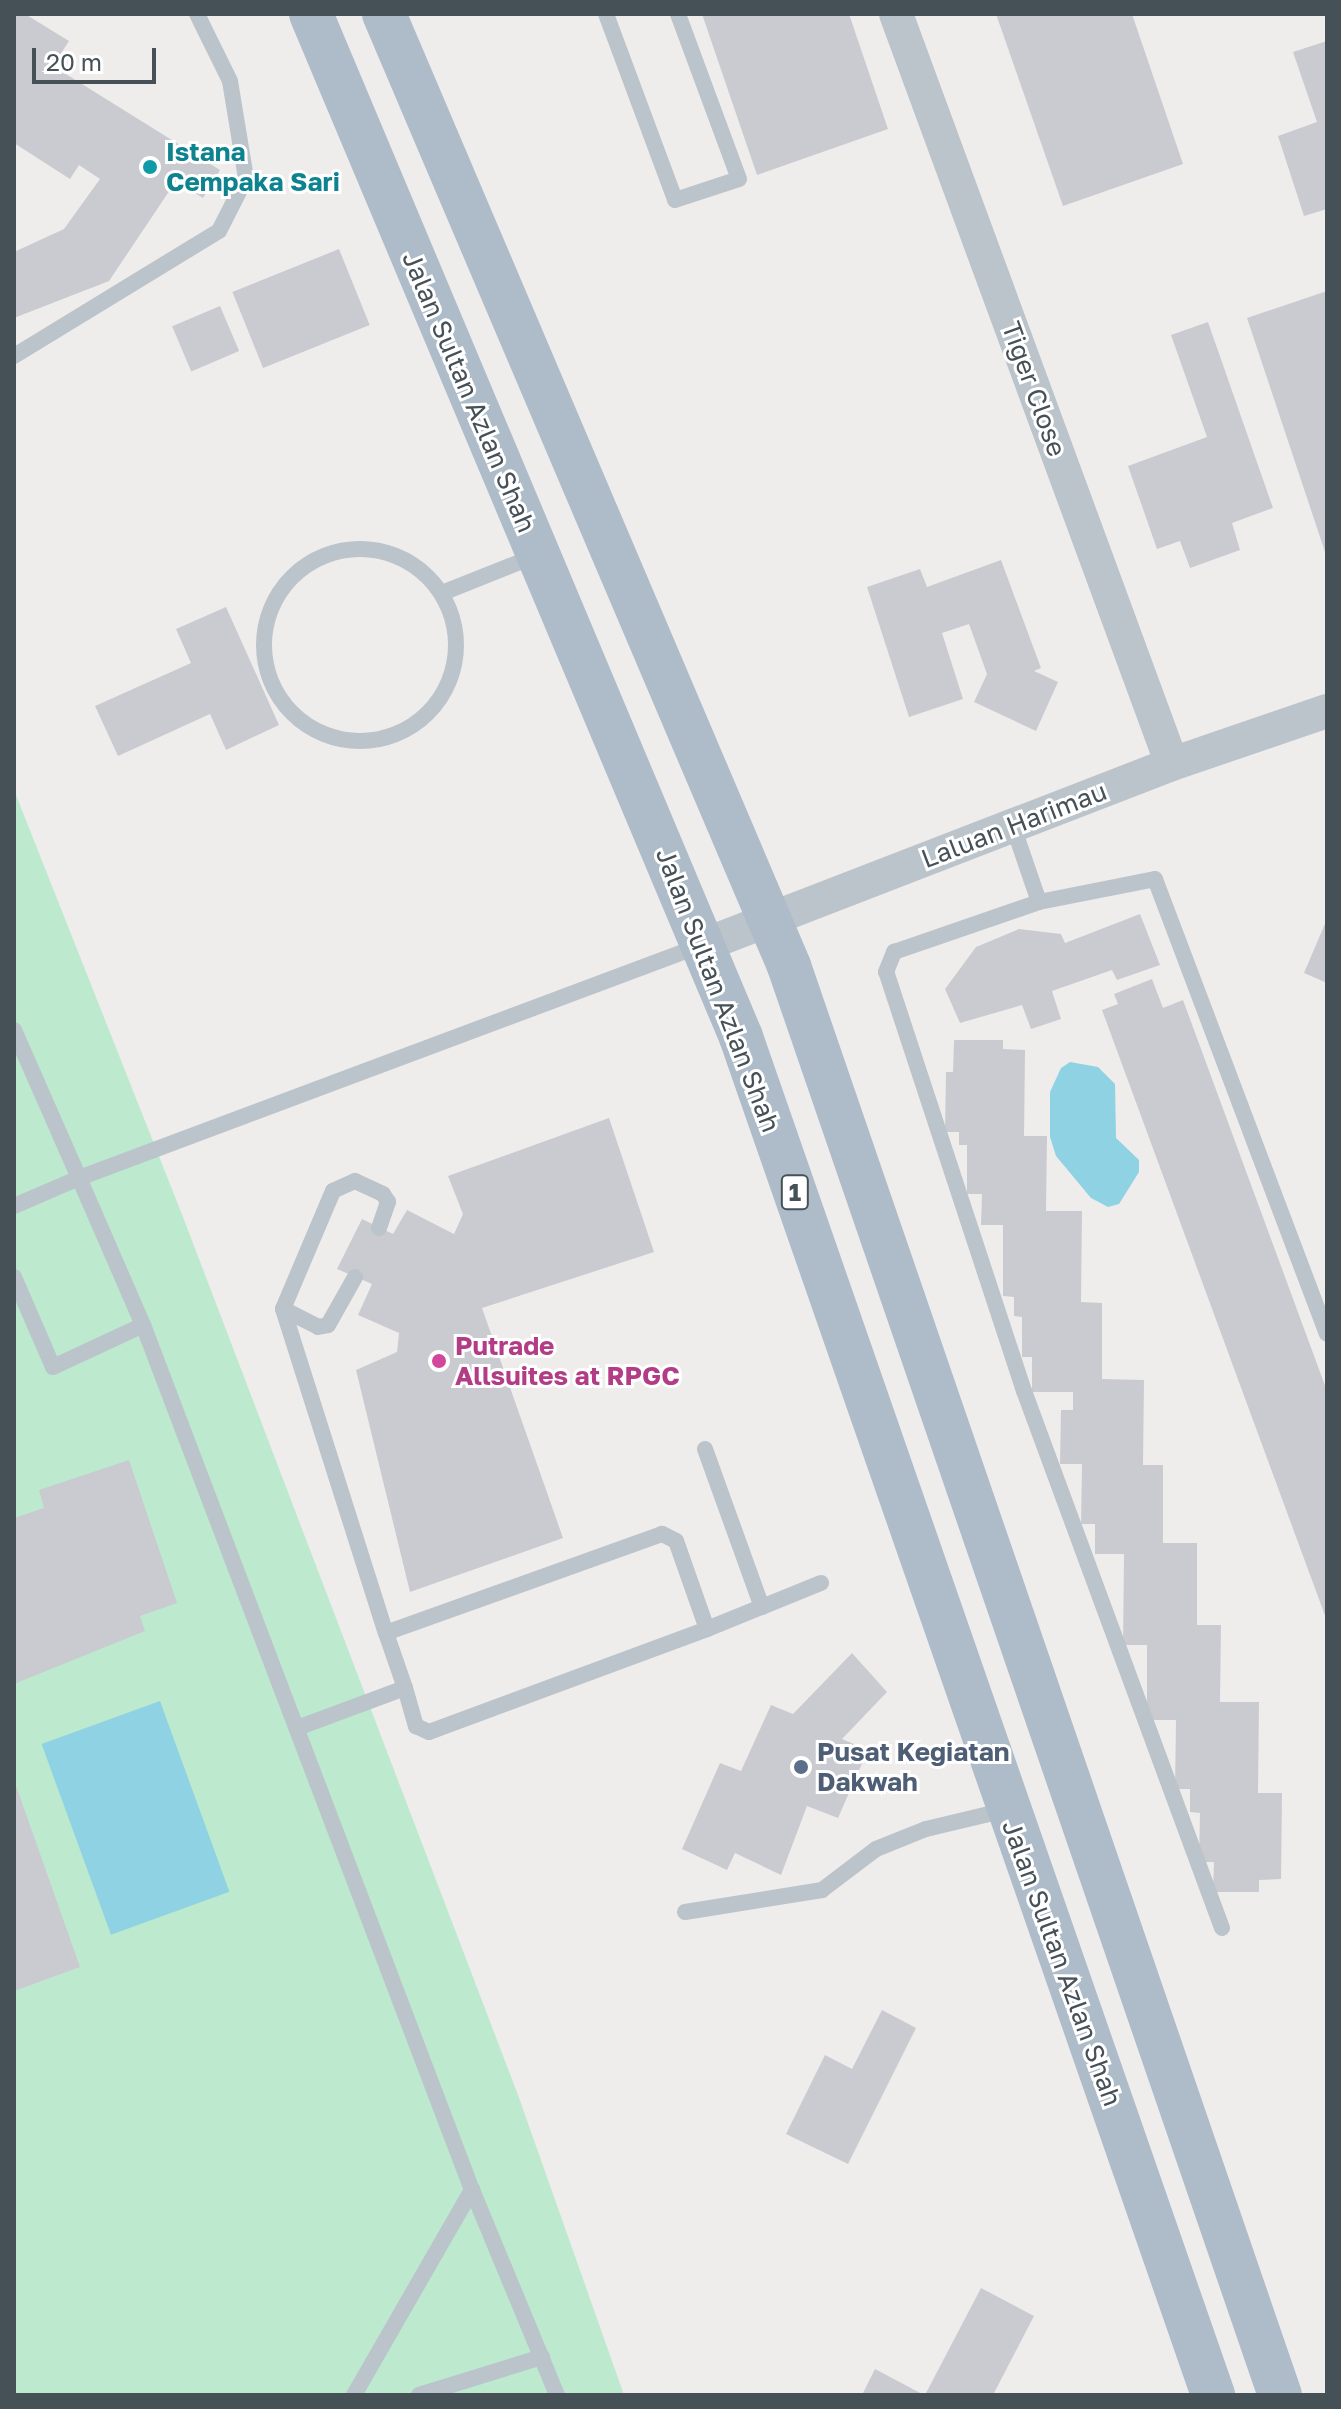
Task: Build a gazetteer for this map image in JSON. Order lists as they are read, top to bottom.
{
  "streets": {
    "main road": ["Jalan Sultan Azlan Shah", "1"],
    "street": ["Tiger Close", "Laluan Harimau"]
  },
  "crossings": [
    ["Tiger Close", "Laluan Harimau"],
    ["Jalan Sultan Azlan Shah", "Laluan Harimau"]
  ],
  "places": ["Istana Cempaka Sari", "Putrade Allsuites at RPGC", "Pusat Kegiatan Dakwah"],
  "scale_bar": "20 m"
}
